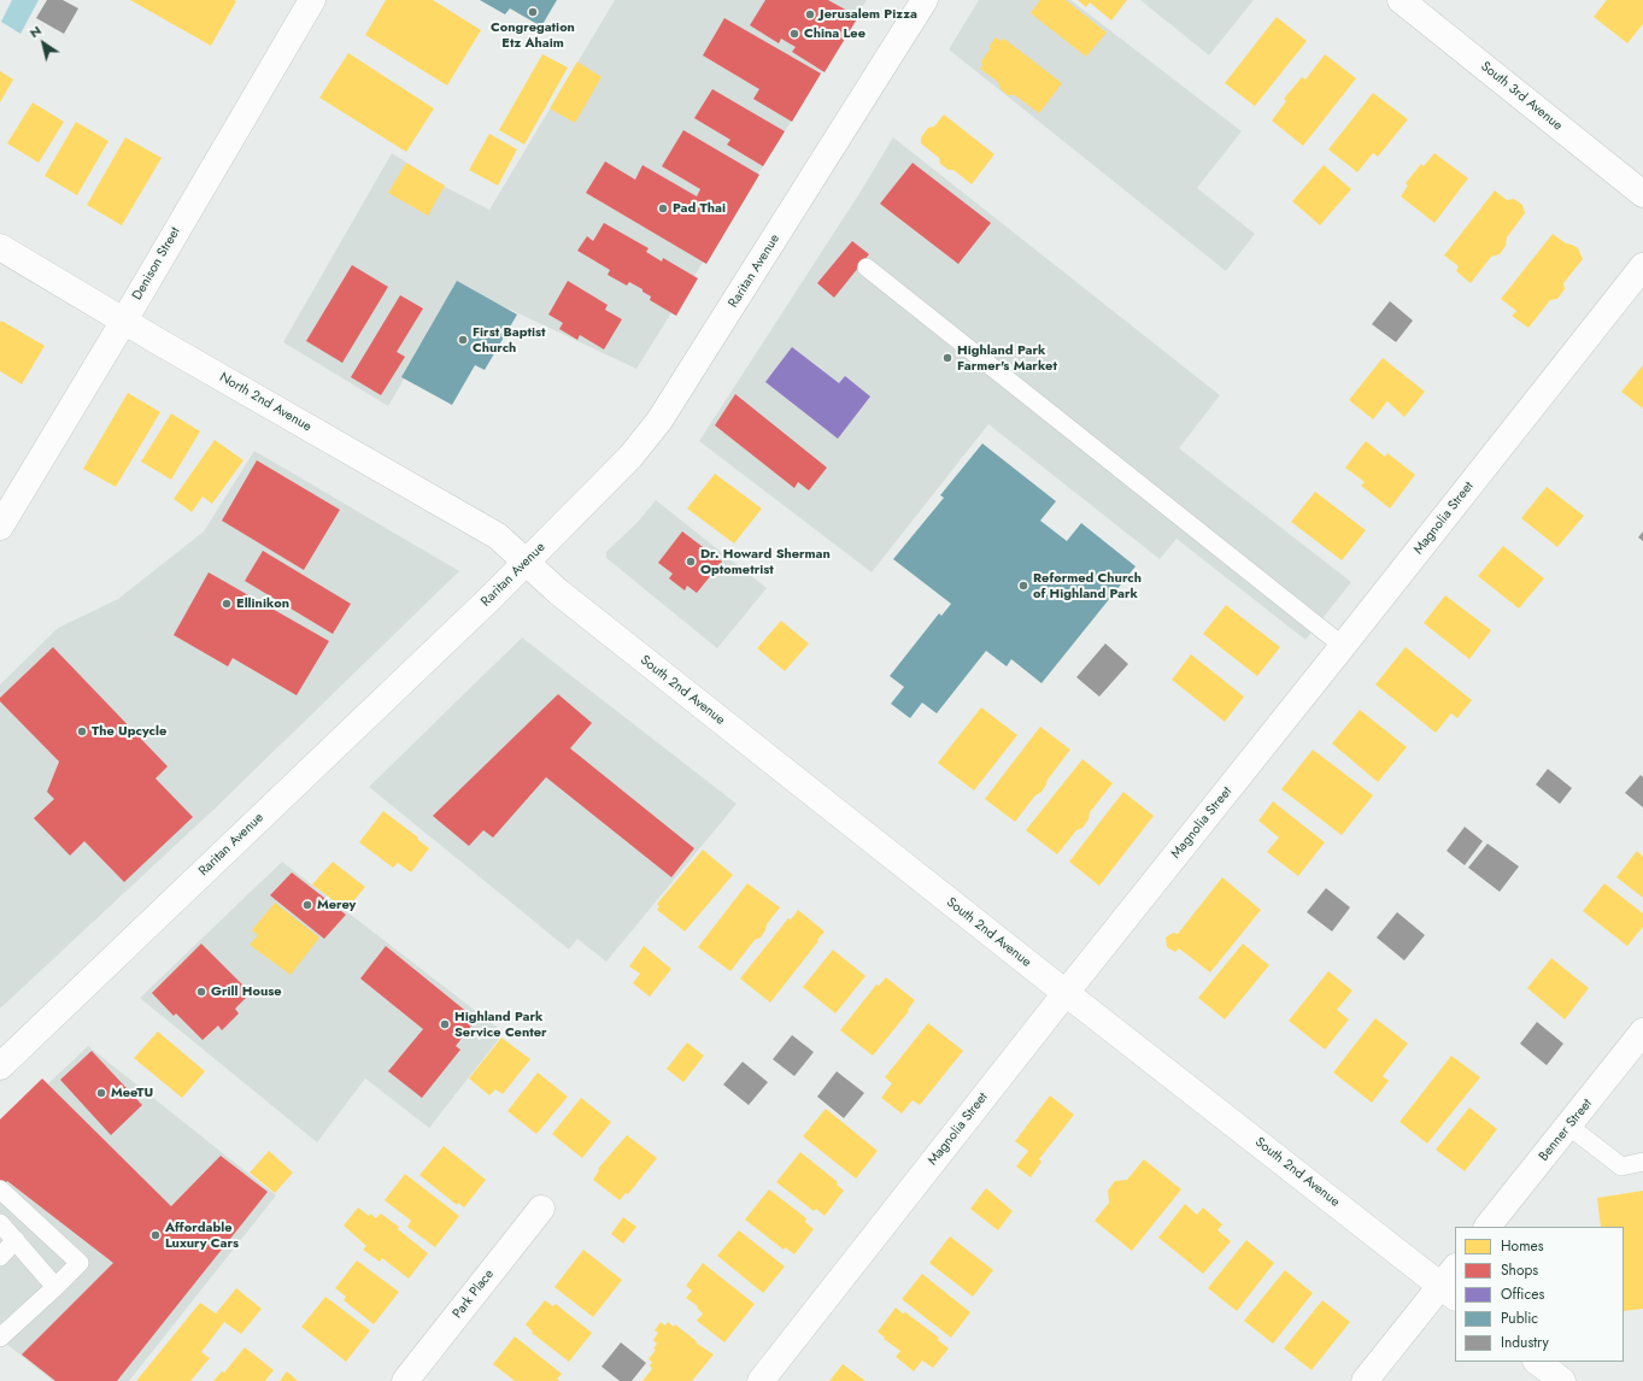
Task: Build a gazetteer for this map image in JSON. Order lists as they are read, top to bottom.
{
  "streets": {
    "street": [
      "South 3rd Avenue",
      "Denison Street",
      "Raritan Avenue",
      "North 2nd Avenue",
      "Magnolia Street",
      "South 2nd Avenue",
      "Benner Street",
      "Park Place"
    ]
  },
  "crossings": [
    ["Denison Street", "North 2nd Avenue"],
    ["Raritan Avenue", "North 2nd Avenue"],
    ["Raritan Avenue", "South 2nd Avenue"],
    ["North 2nd Avenue", "South 2nd Avenue"],
    ["Magnolia Street", "South 2nd Avenue"]
  ],
  "places": [
    "Congregation Etz Ahaim",
    "Jerusalem Pizza",
    "China Lee",
    "Pad Thai",
    "First Baptist Church",
    "Highland Park Farmer's Market",
    "Dr. Howard Sherman Optometrist",
    "Reformed Church of Highland Park",
    "Ellinikon",
    "The Upcycle",
    "Merey",
    "Grill House",
    "Highland Park Service Center",
    "MeeTU",
    "Affordable Luxury Cars"
  ],
  "legend": [
    "Homes",
    "Shops",
    "Offices",
    "Public",
    "Industry"
  ],
  "north": "top left"
}
